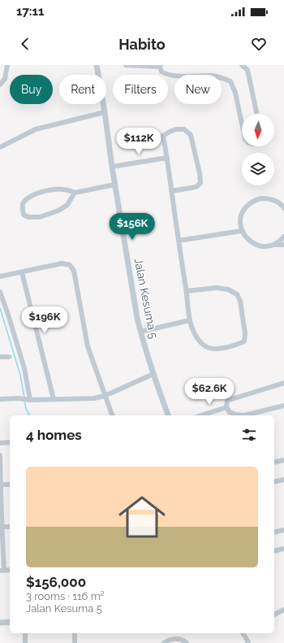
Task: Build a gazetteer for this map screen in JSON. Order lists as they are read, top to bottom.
{
  "streets": {
    "street": ["Jalan Kesuma 5"]
  },
  "north": "bottom",
  "page": {
    "status": "17:11",
    "header": "Habito",
    "chip": [
      "Buy",
      "Rent",
      "Filters",
      "New"
    ],
    "price": [
      "$112K",
      "$156K",
      "$196K",
      "$62.6K"
    ],
    "heading": "4 homes",
    "list": [
      {
        "name": "$156,000",
        "note": "3 rooms · 116 m² · Jalan Kesuma 5"
      }
    ]
  }
}
